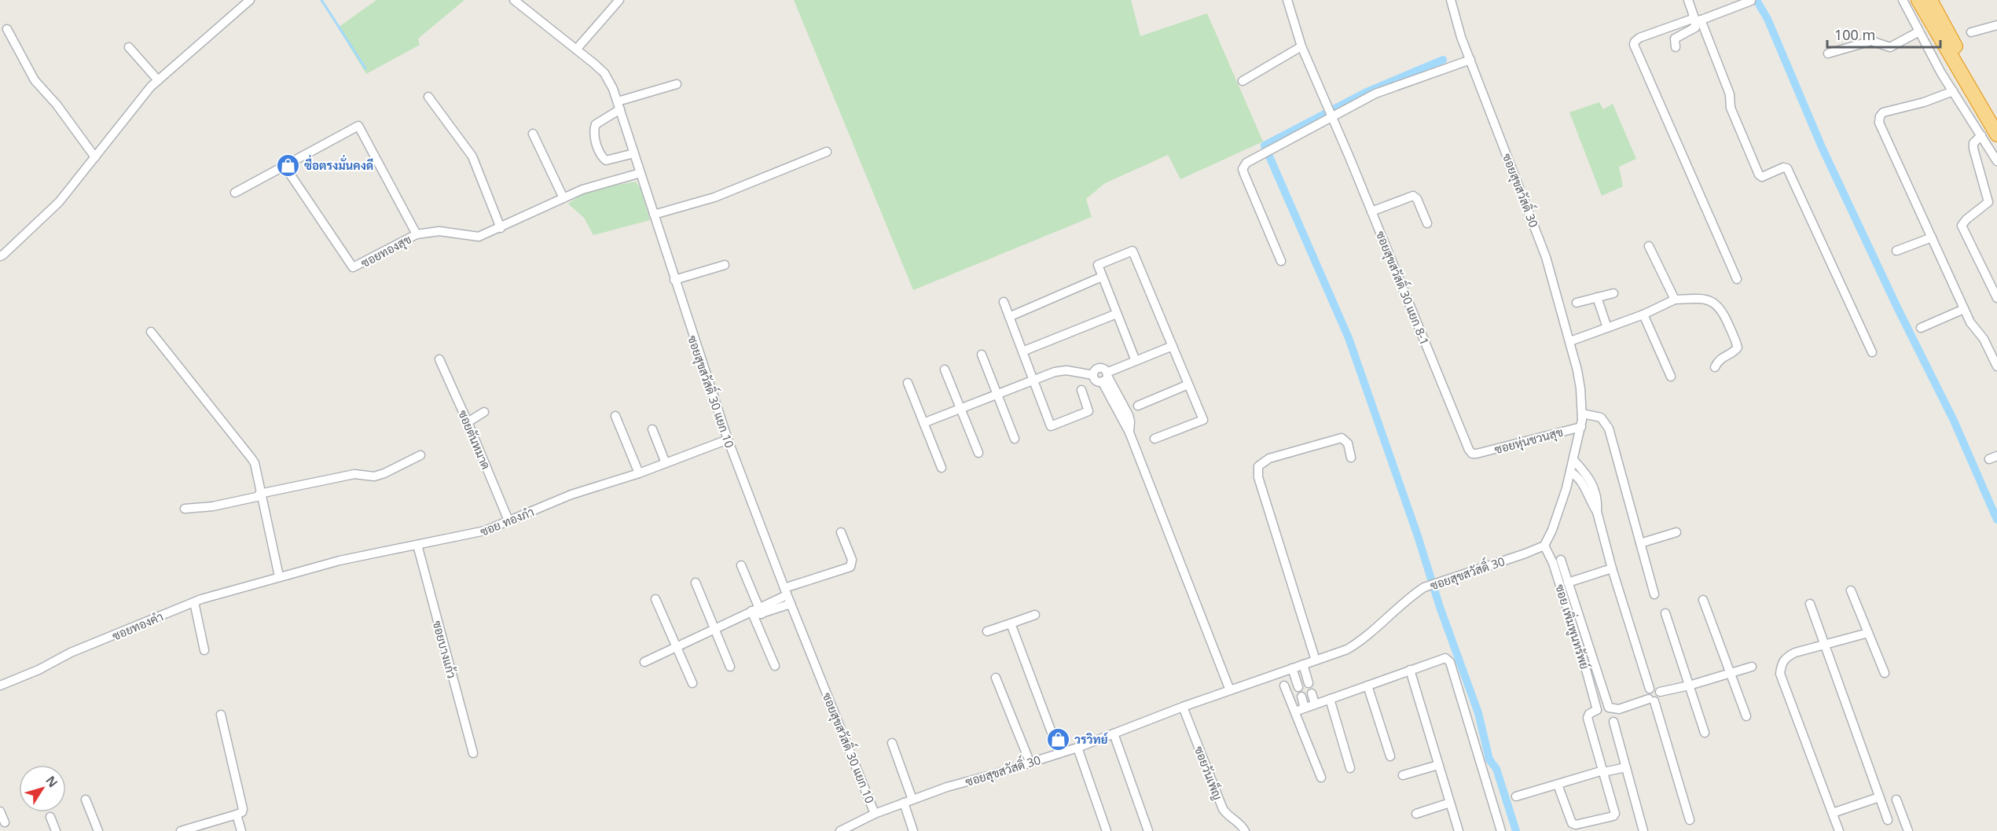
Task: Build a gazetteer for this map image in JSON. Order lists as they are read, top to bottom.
{
  "streets": {
    "street": [
      "ซอยสุขสวัสดิ์ 30",
      "ซอยทองสุข",
      "ซอยสุขสวัสดิ์ 30 แยก 8-1",
      "ซอยสุขสวัสดิ์ 30 แยก 10",
      "ซอยตันหมาด",
      "ซอยหุ่นชวนสุข",
      "ซอย ทองภํา",
      "ซอยทองคำ",
      "ซอย เพิ่มพูนทรัพย์",
      "ซอยบางแก้ว",
      "ซอยวันเพ็ญ"
    ]
  },
  "crossings": [
    ["ซอยสุขสวัสดิ์ 30", "ซอยสุขสวัสดิ์ 30 แยก 10"],
    ["ซอยสุขสวัสดิ์ 30", "ซอยหุ่นชวนสุข"],
    ["ซอยสุขสวัสดิ์ 30", "ซอย เพิ่มพูนทรัพย์"],
    ["ซอยสุขสวัสดิ์ 30", "ซอยวันเพ็ญ"],
    ["ซอยทองสุข", "ซอยสุขสวัสดิ์ 30 แยก 10"],
    ["ซอยสุขสวัสดิ์ 30 แยก 8-1", "ซอยหุ่นชวนสุข"],
    ["ซอยสุขสวัสดิ์ 30 แยก 10", "ซอย ทองภํา"],
    ["ซอยตันหมาด", "ซอย ทองภํา"],
    ["ซอย ทองภํา", "ซอยทองคำ"],
    ["ซอย ทองภํา", "ซอยบางแก้ว"]
  ],
  "places": {
    "shop": ["ซื่อตรงมั่นคงดี", "วรวิทย์"]
  },
  "scale_bar": "100 m",
  "north": "top right"
}
